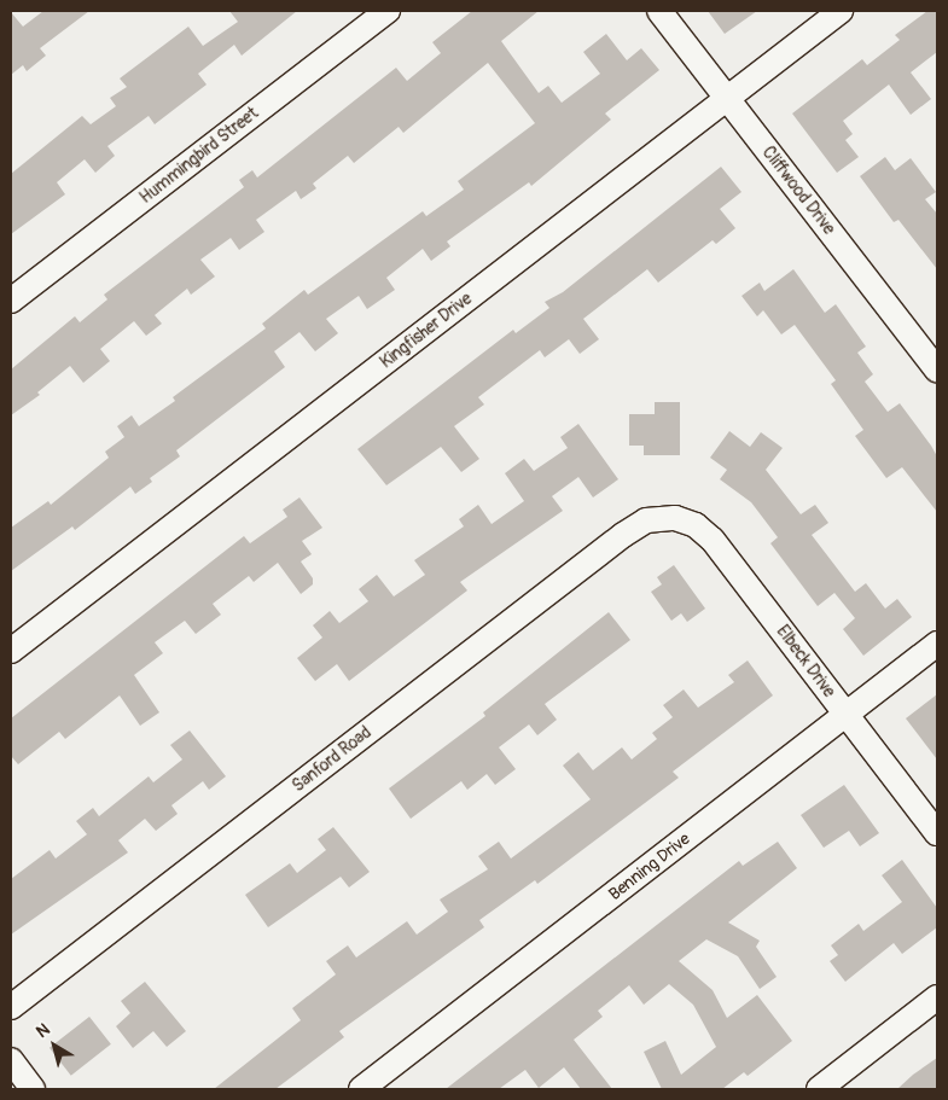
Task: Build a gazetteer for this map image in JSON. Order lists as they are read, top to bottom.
{
  "streets": {
    "street": [
      "Hummingbird Street",
      "Cliffwood Drive",
      "Kingfisher Drive",
      "Elbeck Drive",
      "Sanford Road",
      "Benning Drive"
    ]
  },
  "crossings": [
    ["Cliffwood Drive", "Kingfisher Drive"],
    ["Elbeck Drive", "Sanford Road"],
    ["Elbeck Drive", "Benning Drive"]
  ],
  "north": "top left"
}
